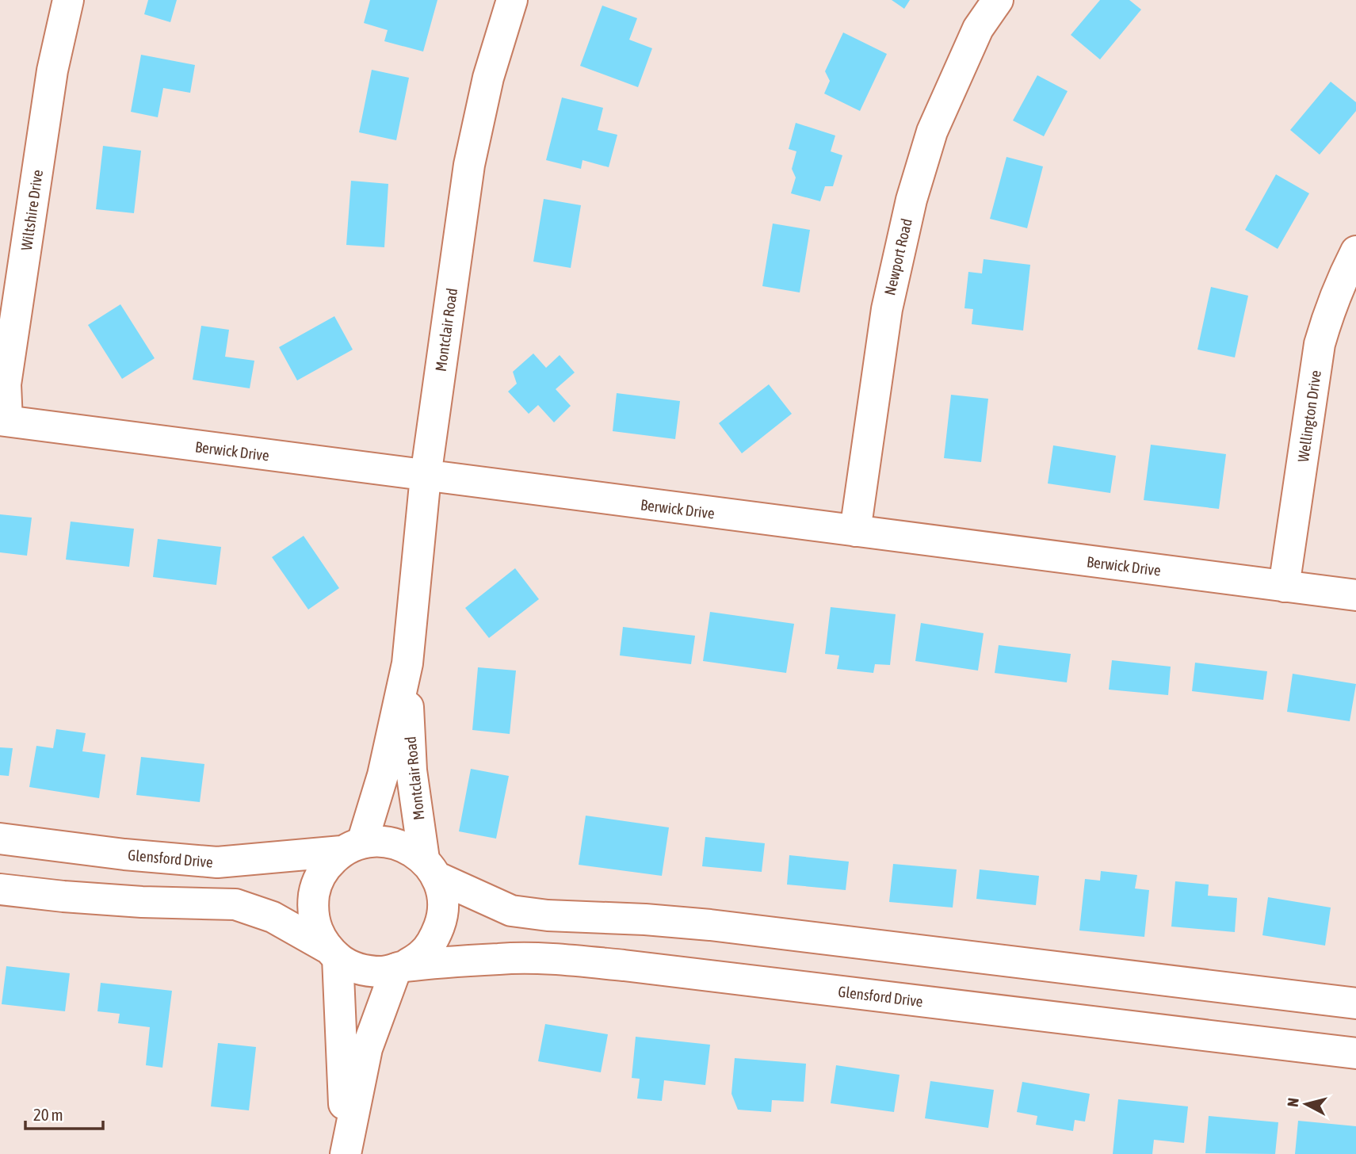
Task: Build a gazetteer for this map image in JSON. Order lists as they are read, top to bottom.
{
  "streets": {
    "street": [
      "Wiltshire Drive",
      "Newport Road",
      "Montclair Road",
      "Wellington Drive",
      "Berwick Drive",
      "Glensford Drive"
    ]
  },
  "crossings": [
    ["Wiltshire Drive", "Berwick Drive"],
    ["Newport Road", "Berwick Drive"],
    ["Montclair Road", "Berwick Drive"],
    ["Montclair Road", "Glensford Drive"],
    ["Wellington Drive", "Berwick Drive"]
  ],
  "scale_bar": "20 m",
  "north": "left"
}
